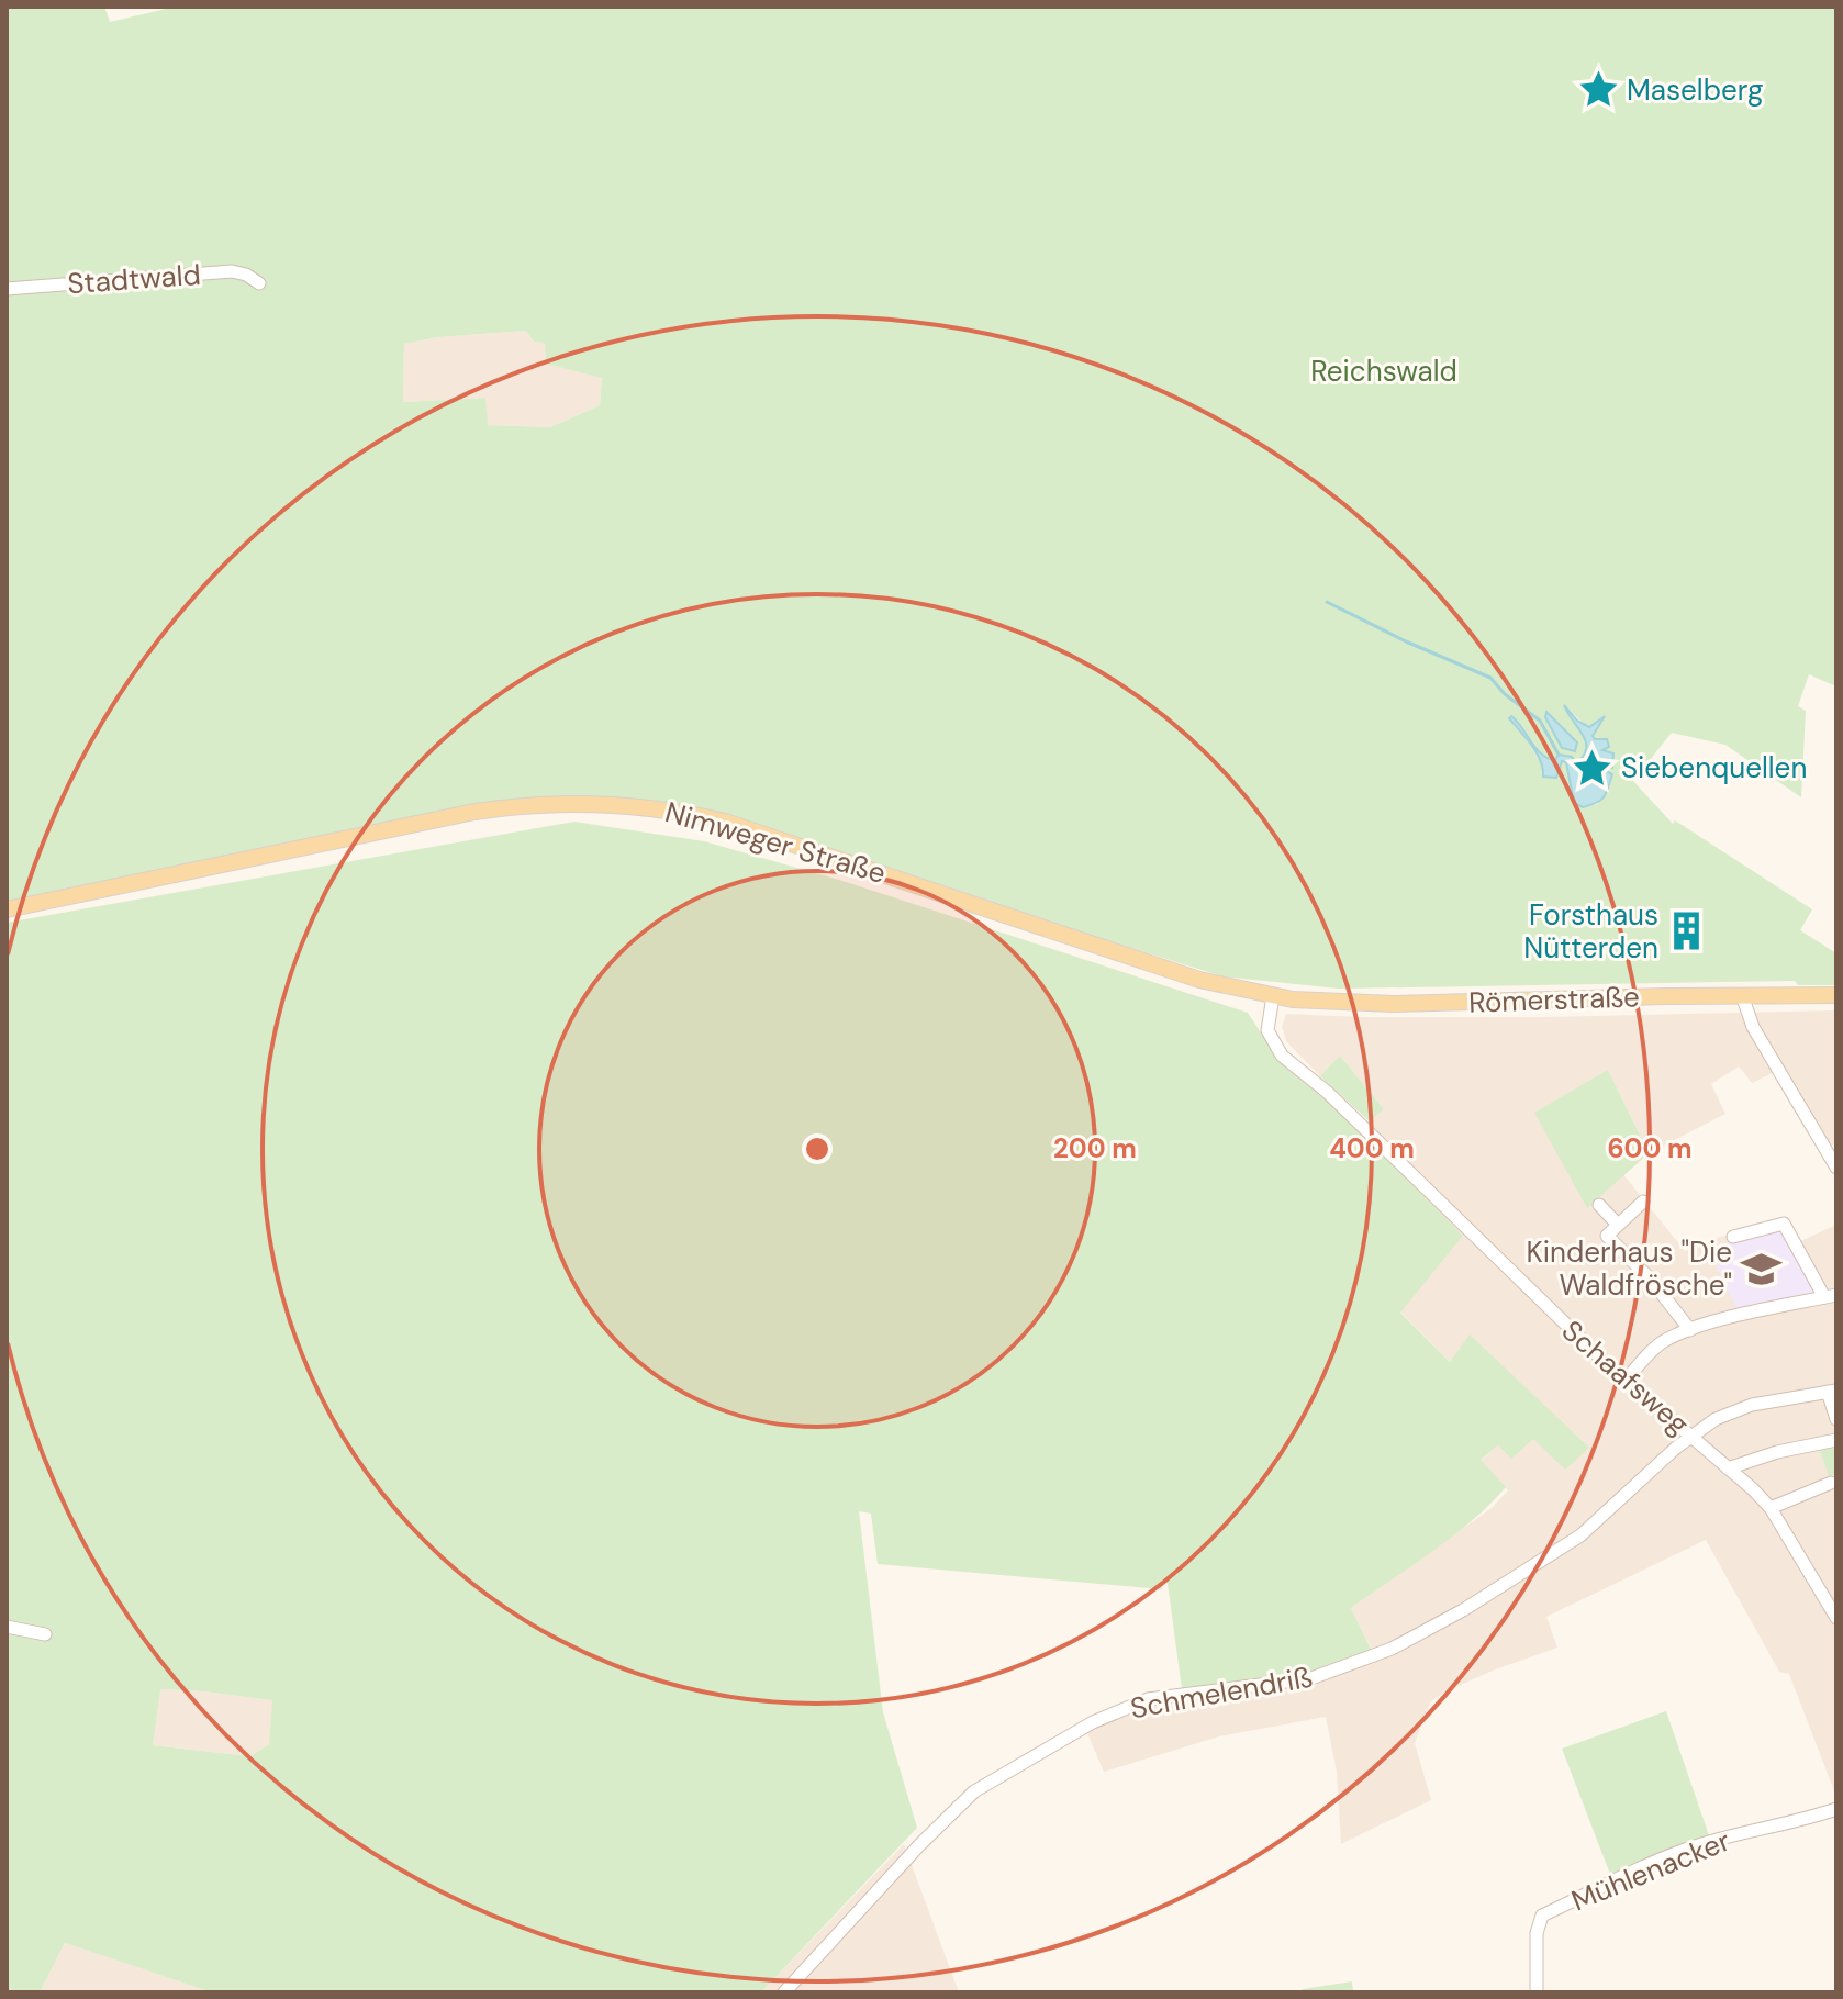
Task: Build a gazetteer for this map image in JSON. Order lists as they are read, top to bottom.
{
  "streets": {
    "main road": ["Nimweger Straße", "Römerstraße"],
    "street": [
      "Stadtwald",
      "Schaafsweg",
      "Schmelendriß",
      "Mühlenacker"
    ]
  },
  "crossings": [
    ["Nimweger Straße", "Römerstraße"],
    ["Nimweger Straße", "Schaafsweg"],
    ["Römerstraße", "Schaafsweg"],
    ["Schaafsweg", "Schmelendriß"]
  ],
  "parks": ["Reichswald"],
  "places": {
    "place": ["Maselberg", "Siebenquellen"],
    "building": ["Forsthaus Nütterden"],
    "school or university": ["Kinderhaus \"Die Waldfrösche\""]
  },
  "rings": ["200 m", "400 m", "600 m"]
}
